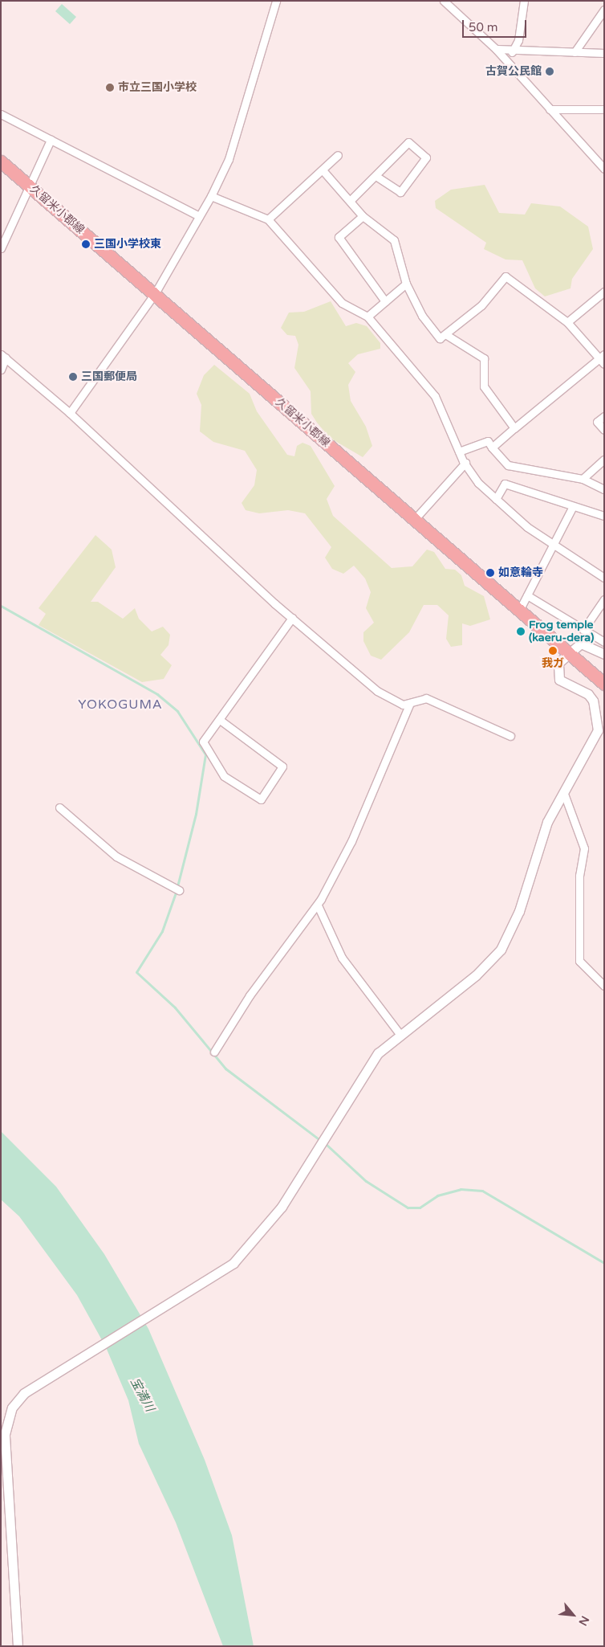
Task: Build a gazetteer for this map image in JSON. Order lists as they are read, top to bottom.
{
  "streets": {
    "main road": ["久留米小郡線"]
  },
  "districts": ["YOKOGUMA"],
  "water": ["宝満川"],
  "places": [
    "古賀公民館",
    "市立三国小学校",
    "三国小学校東",
    "三国郵便局",
    "如意輪寺",
    "Frog temple (kaeru-dera)",
    "我ガ"
  ],
  "scale_bar": "50 m",
  "north": "bottom right"
}
